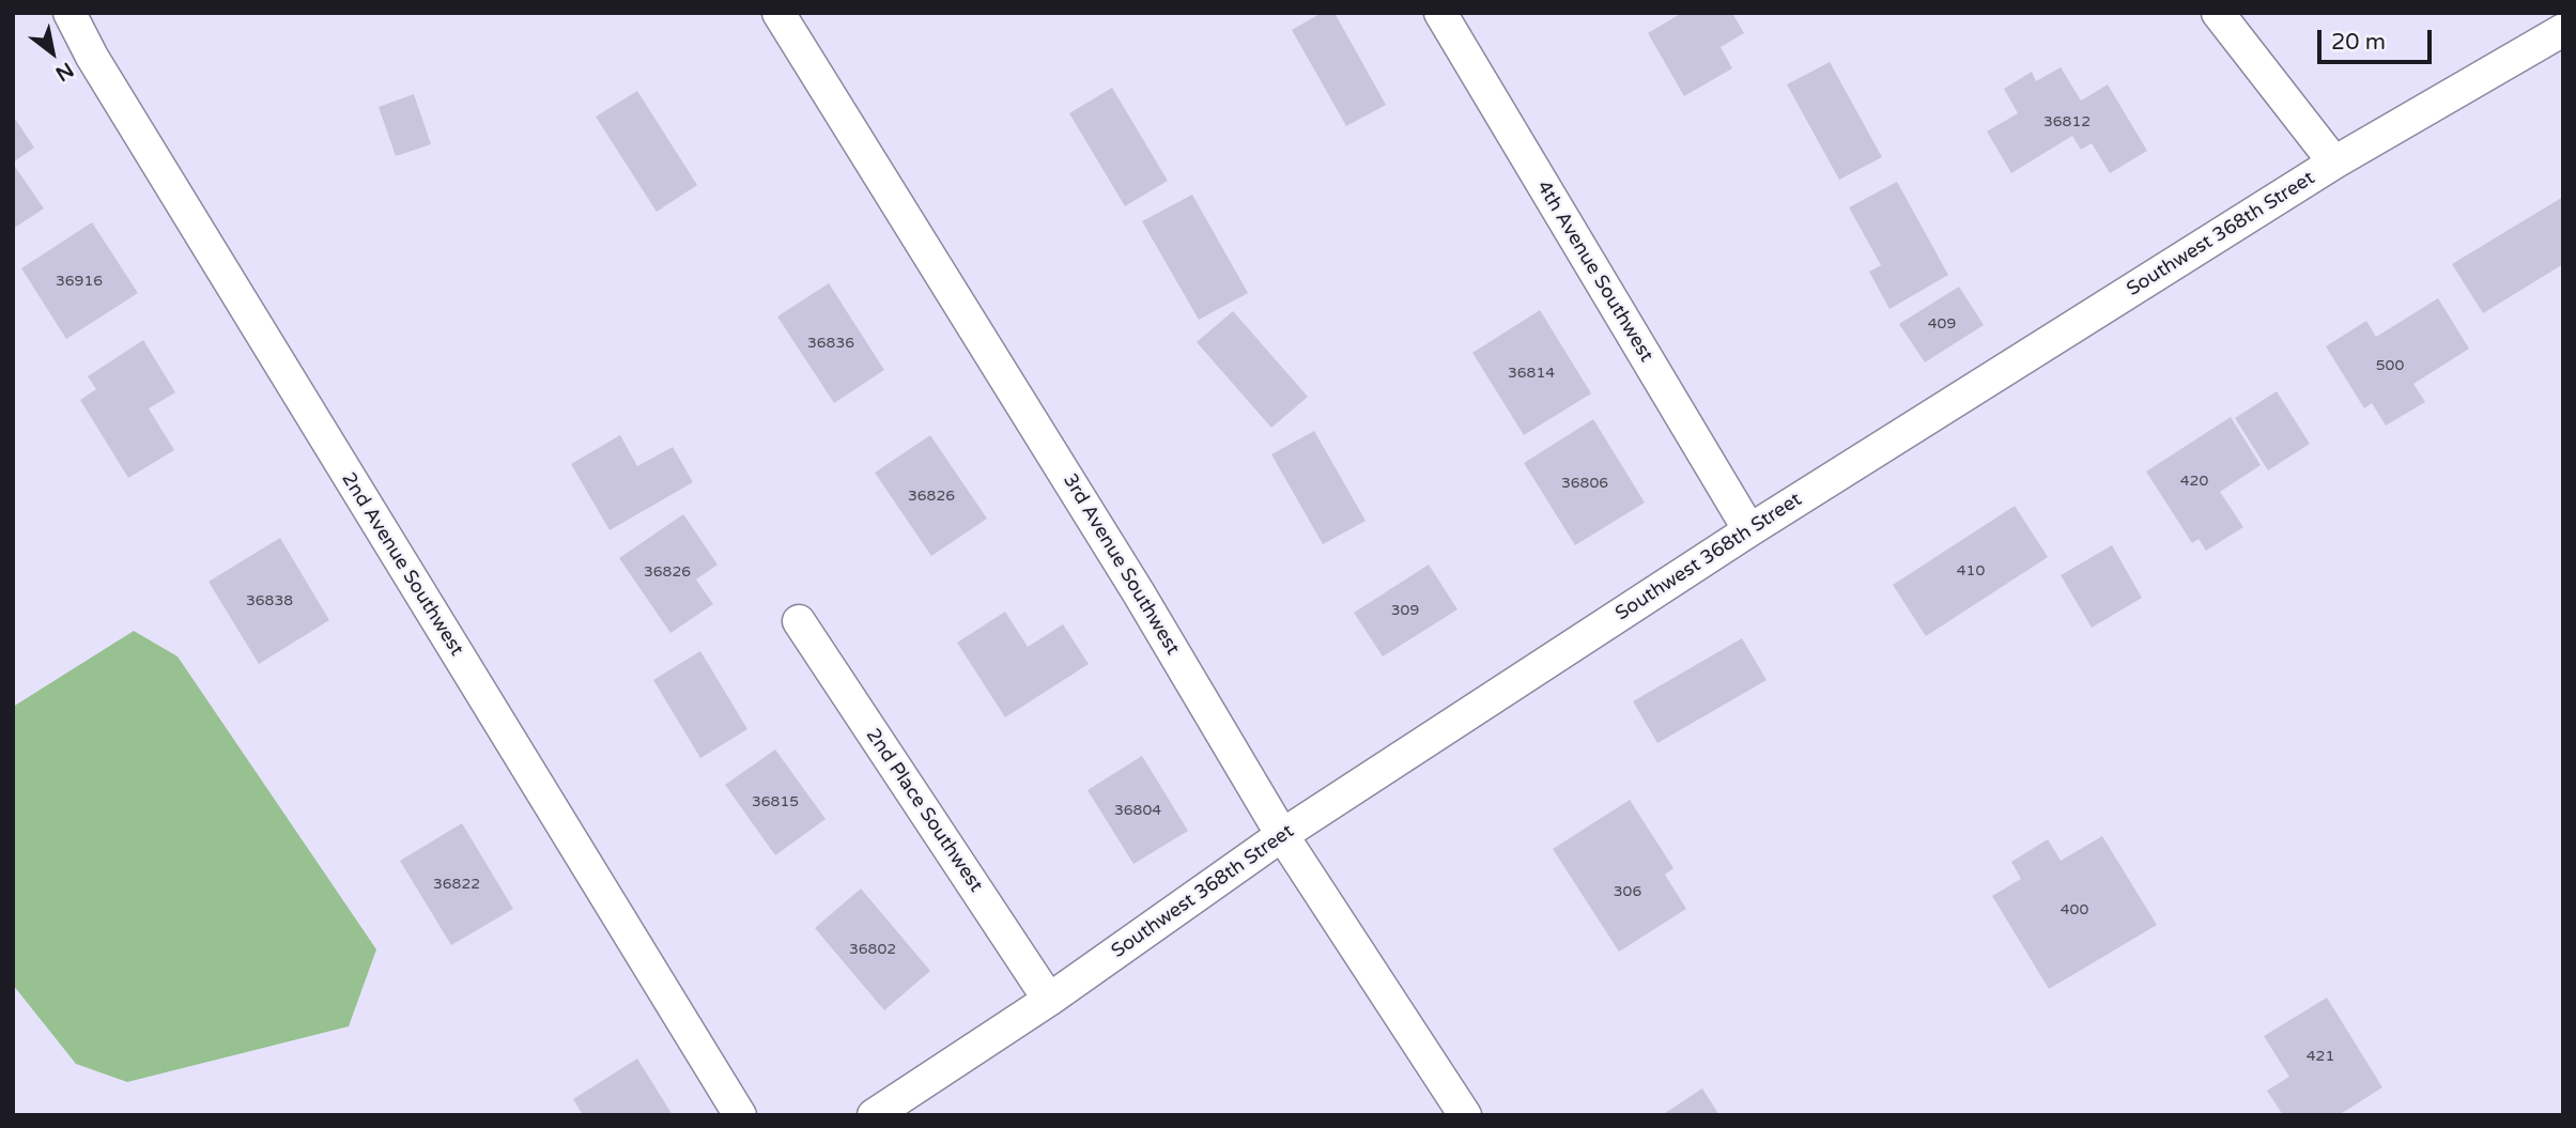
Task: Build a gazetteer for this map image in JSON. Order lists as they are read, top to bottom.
{
  "streets": {
    "street": [
      "Southwest 368th Street",
      "4th Avenue Southwest",
      "2nd Avenue Southwest",
      "3rd Avenue Southwest",
      "2nd Place Southwest"
    ]
  },
  "crossings": [
    ["Southwest 368th Street", "4th Avenue Southwest"],
    ["Southwest 368th Street", "3rd Avenue Southwest"],
    ["Southwest 368th Street", "2nd Place Southwest"]
  ],
  "house_numbers": [
    "36812",
    "36916",
    "409",
    "36836",
    "500",
    "36814",
    "420",
    "36806",
    "36826",
    "410",
    "36826",
    "36838",
    "309",
    "36815",
    "36804",
    "36822",
    "306",
    "400",
    "36802",
    "421"
  ],
  "scale_bar": "20 m",
  "north": "bottom right"
}
